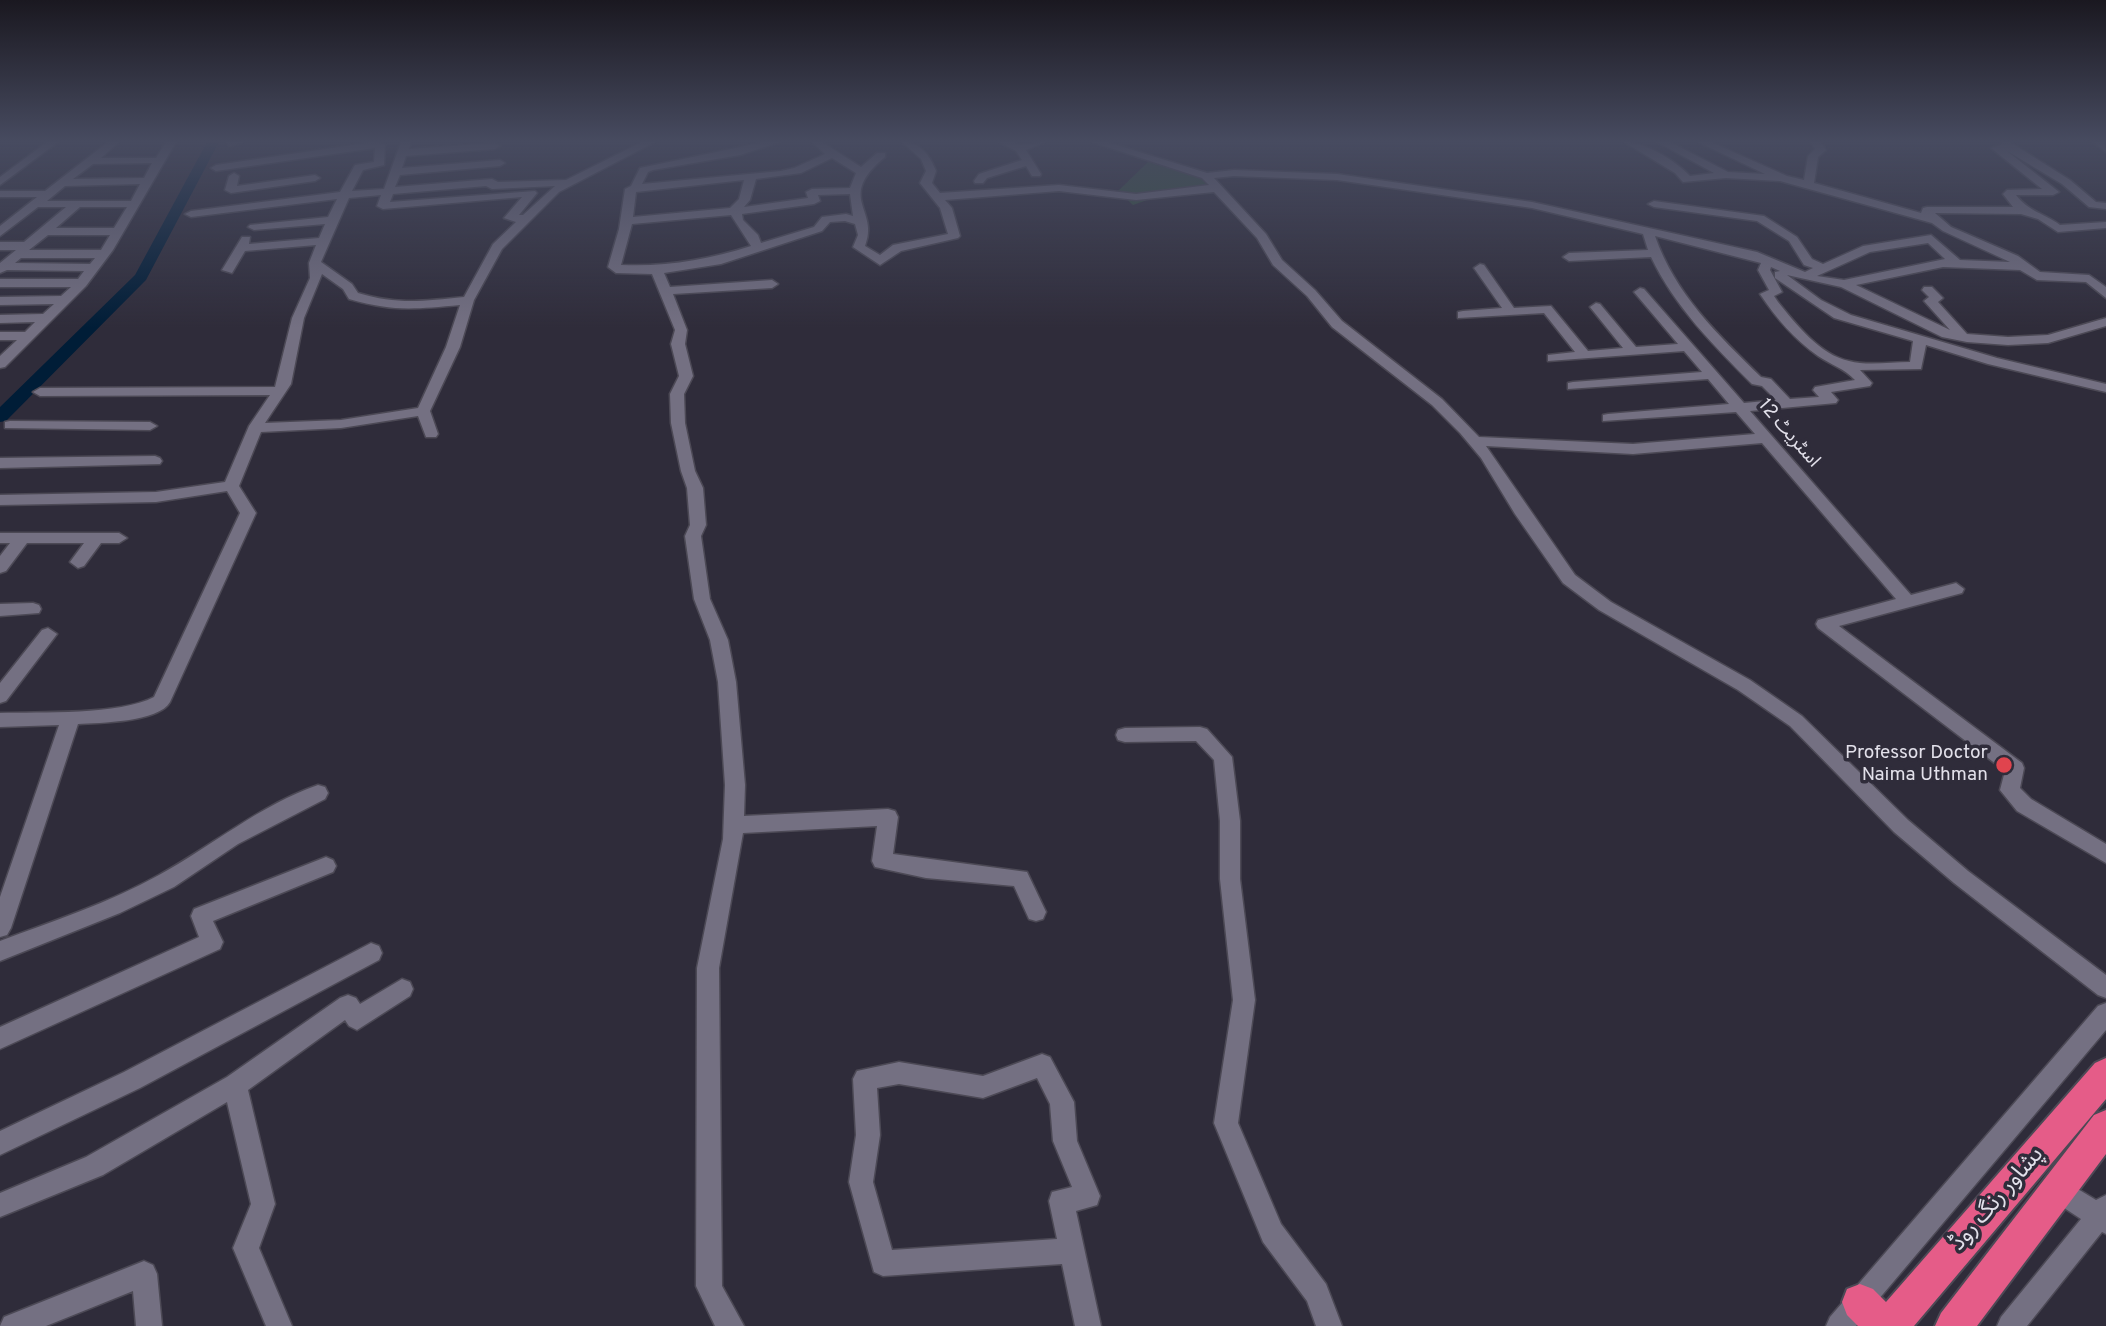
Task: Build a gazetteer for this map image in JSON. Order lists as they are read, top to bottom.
{
  "streets": {
    "highway": ["پشاور رنگ روڈ"],
    "street": ["اسٹریٹ 12"]
  },
  "places": ["Professor Doctor Naima Uthman"]
}
